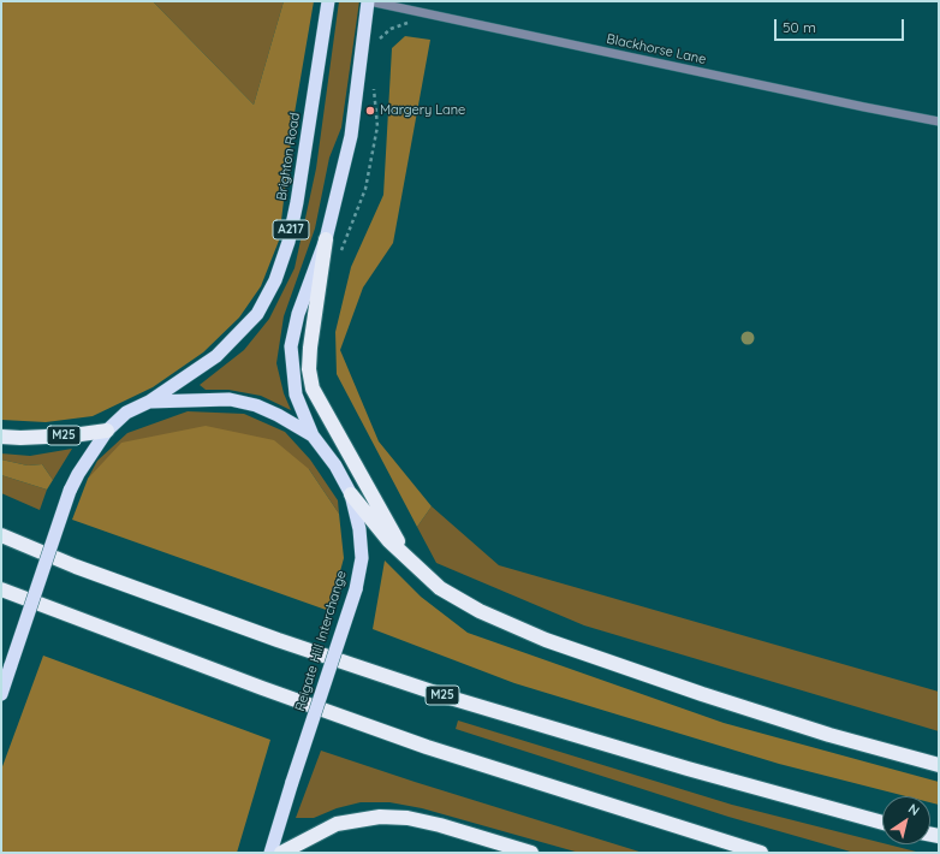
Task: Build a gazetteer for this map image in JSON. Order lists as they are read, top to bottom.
{
  "streets": {
    "highway": [
      "Brighton Road",
      "A217",
      "M25",
      "Reigate Hill Interchange"
    ],
    "street": ["Blackhorse Lane"]
  },
  "crossings": [
    ["Blackhorse Lane", "A217"],
    ["Brighton Road", "Reigate Hill Interchange"],
    ["A217", "Reigate Hill Interchange"],
    ["M25", "Reigate Hill Interchange"]
  ],
  "places": ["Margery Lane"],
  "scale_bar": "50 m",
  "north": "top right"
}
